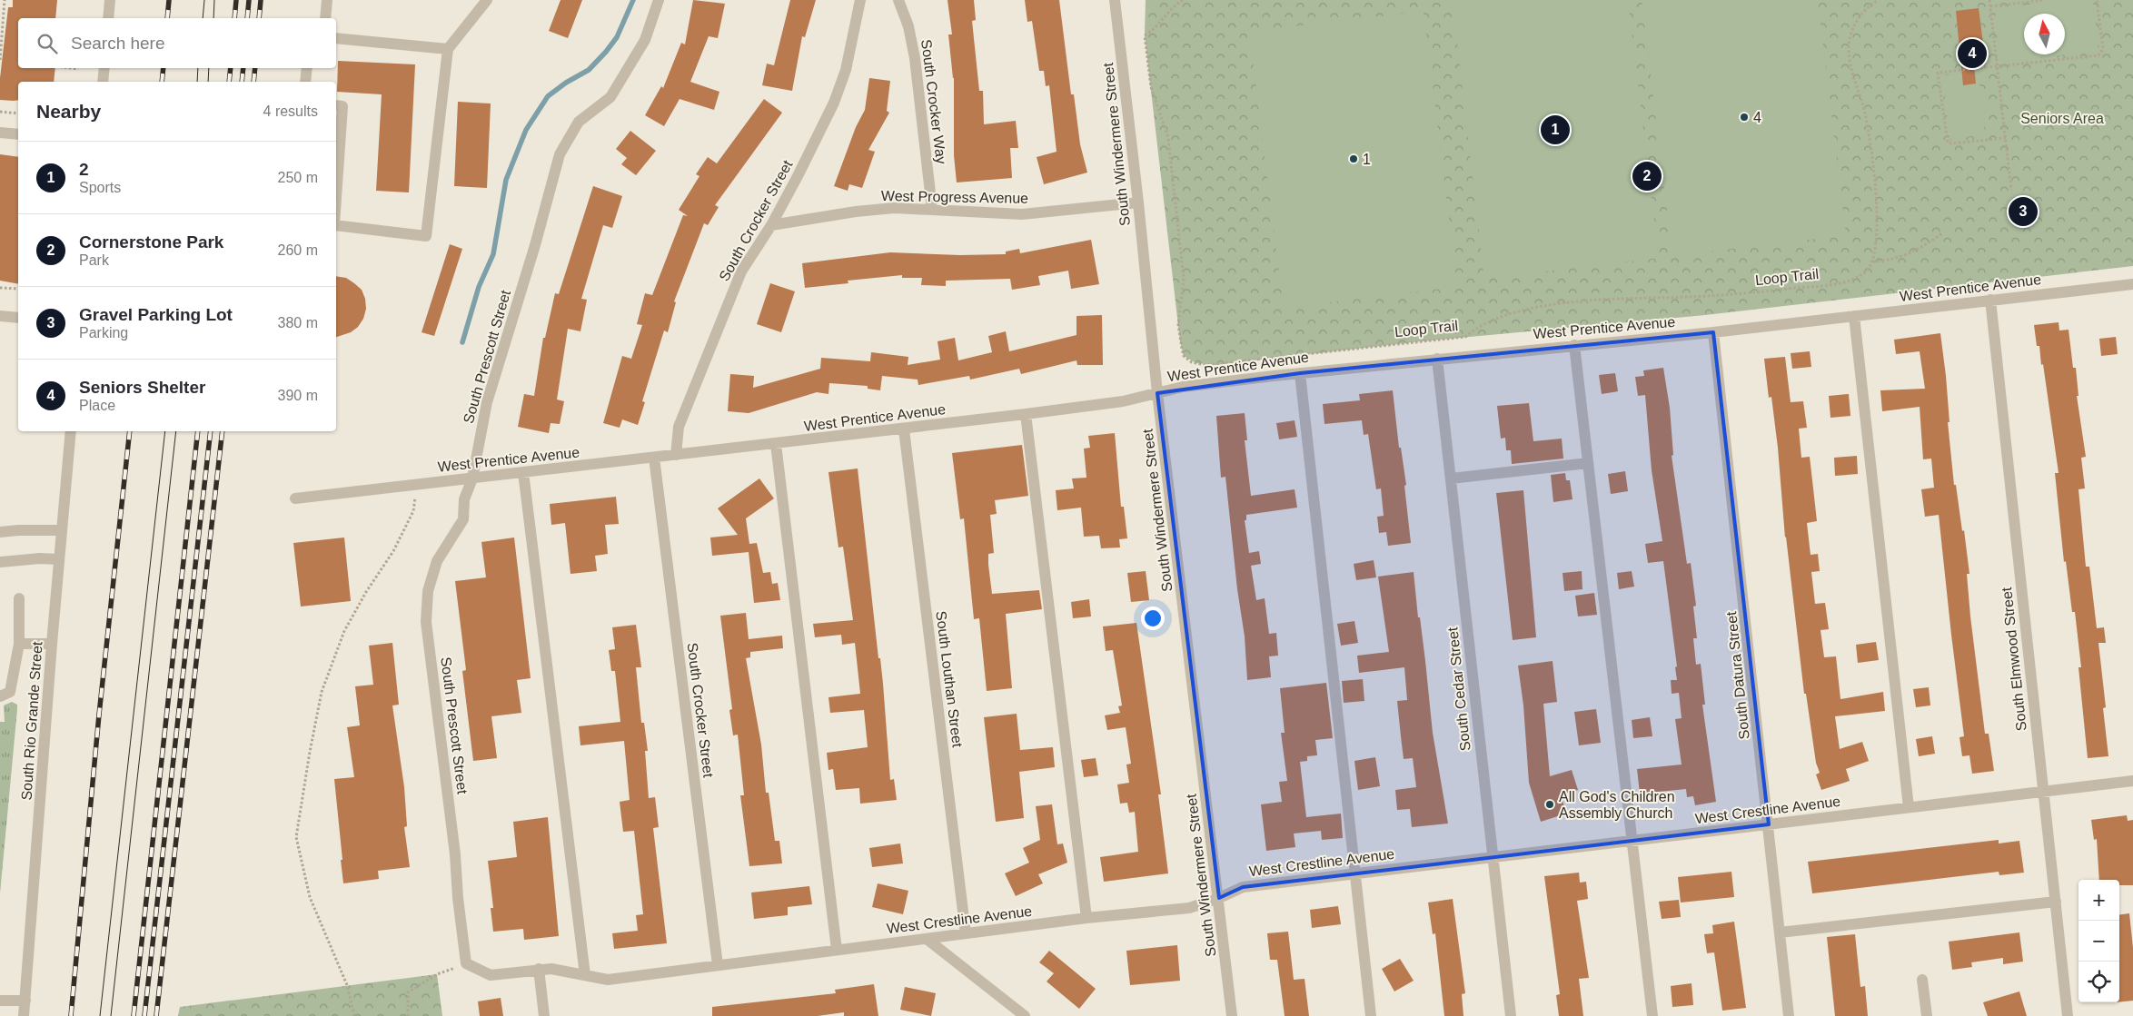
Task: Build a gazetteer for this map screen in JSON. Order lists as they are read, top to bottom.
{
  "streets": {
    "street": [
      "South Crocker Way",
      "South Windermere Street",
      "West Progress Avenue",
      "South Crocker Street",
      "West Prentice Avenue",
      "South Prescott Street",
      "South Elmwood Street",
      "South Datura Street",
      "South Louthan Street",
      "South Cedar Street",
      "South Rio Grande Street",
      "West Crestline Avenue"
    ],
    "path": ["Loop Trail"]
  },
  "crossings": [
    ["South Crocker Way", "West Progress Avenue"],
    ["South Windermere Street", "West Progress Avenue"],
    ["South Windermere Street", "West Prentice Avenue"],
    ["South Windermere Street", "West Crestline Avenue"],
    ["West Progress Avenue", "South Crocker Street"],
    ["South Crocker Street", "West Prentice Avenue"],
    ["South Crocker Street", "West Crestline Avenue"],
    ["West Prentice Avenue", "South Prescott Street"],
    ["West Prentice Avenue", "South Elmwood Street"],
    ["West Prentice Avenue", "South Datura Street"],
    ["West Prentice Avenue", "South Louthan Street"],
    ["West Prentice Avenue", "South Cedar Street"],
    ["South Prescott Street", "West Crestline Avenue"],
    ["South Elmwood Street", "West Crestline Avenue"],
    ["South Datura Street", "West Crestline Avenue"],
    ["South Louthan Street", "West Crestline Avenue"],
    ["South Cedar Street", "West Crestline Avenue"]
  ],
  "parks": ["Seniors Area"],
  "places": ["4", "1", "All God's Children Assembly Church"],
  "north": "top",
  "page": {
    "search": "Search here",
    "pins": [
      "4",
      "1",
      "2",
      "3"
    ],
    "heading": ["Nearby", "4 results"],
    "list": [
      {
        "mark": "1",
        "name": "2",
        "note": "Sports",
        "value": "250 m"
      },
      {
        "mark": "2",
        "name": "Cornerstone Park",
        "note": "Park",
        "value": "260 m"
      },
      {
        "mark": "3",
        "name": "Gravel Parking Lot",
        "note": "Parking",
        "value": "380 m"
      },
      {
        "mark": "4",
        "name": "Seniors Shelter",
        "note": "Place",
        "value": "390 m"
      }
    ],
    "map_buttons": ["+", "−"]
  }
}
